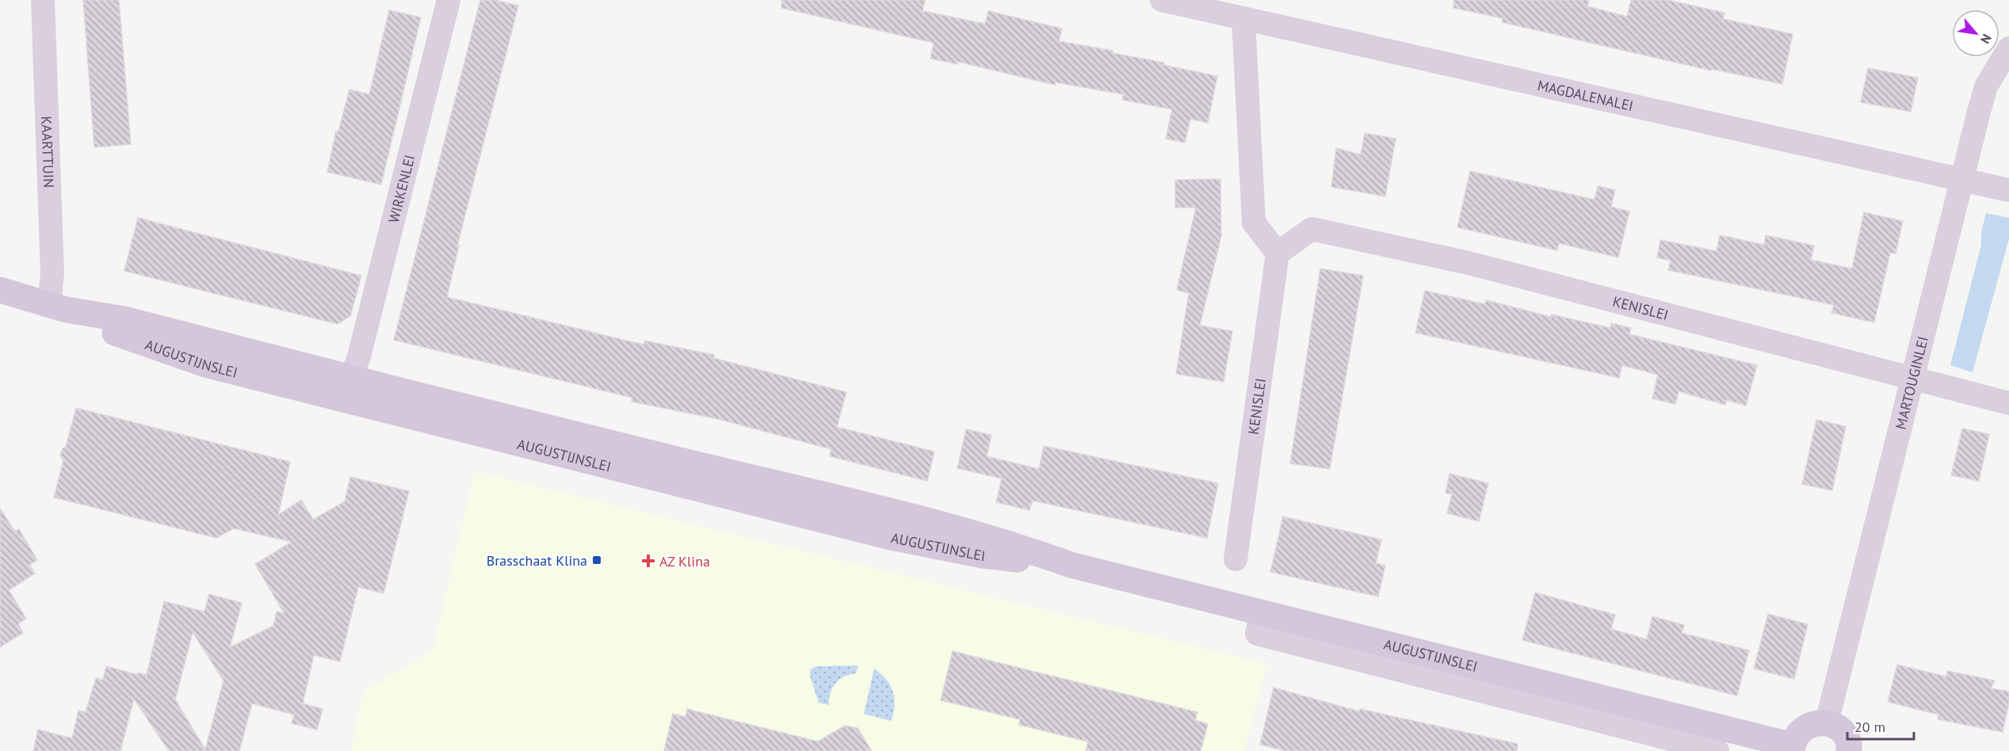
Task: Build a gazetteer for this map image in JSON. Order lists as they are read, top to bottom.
{
  "streets": {
    "street": [
      "MAGDALENALEI",
      "KAARTTUIN",
      "WIRKENLEI",
      "KENISLEI",
      "AUGUSTIJNSLEI",
      "MARTOUGINLEI"
    ]
  },
  "crossings": [
    ["MAGDALENALEI", "MARTOUGINLEI"],
    ["KAARTTUIN", "AUGUSTIJNSLEI"],
    ["WIRKENLEI", "AUGUSTIJNSLEI"],
    ["KENISLEI", "MARTOUGINLEI"],
    ["AUGUSTIJNSLEI", "MARTOUGINLEI"]
  ],
  "places": {
    "transit": ["Brasschaat Klina"],
    "health": ["AZ Klina"]
  },
  "scale_bar": "20 m",
  "north": "bottom right"
}
